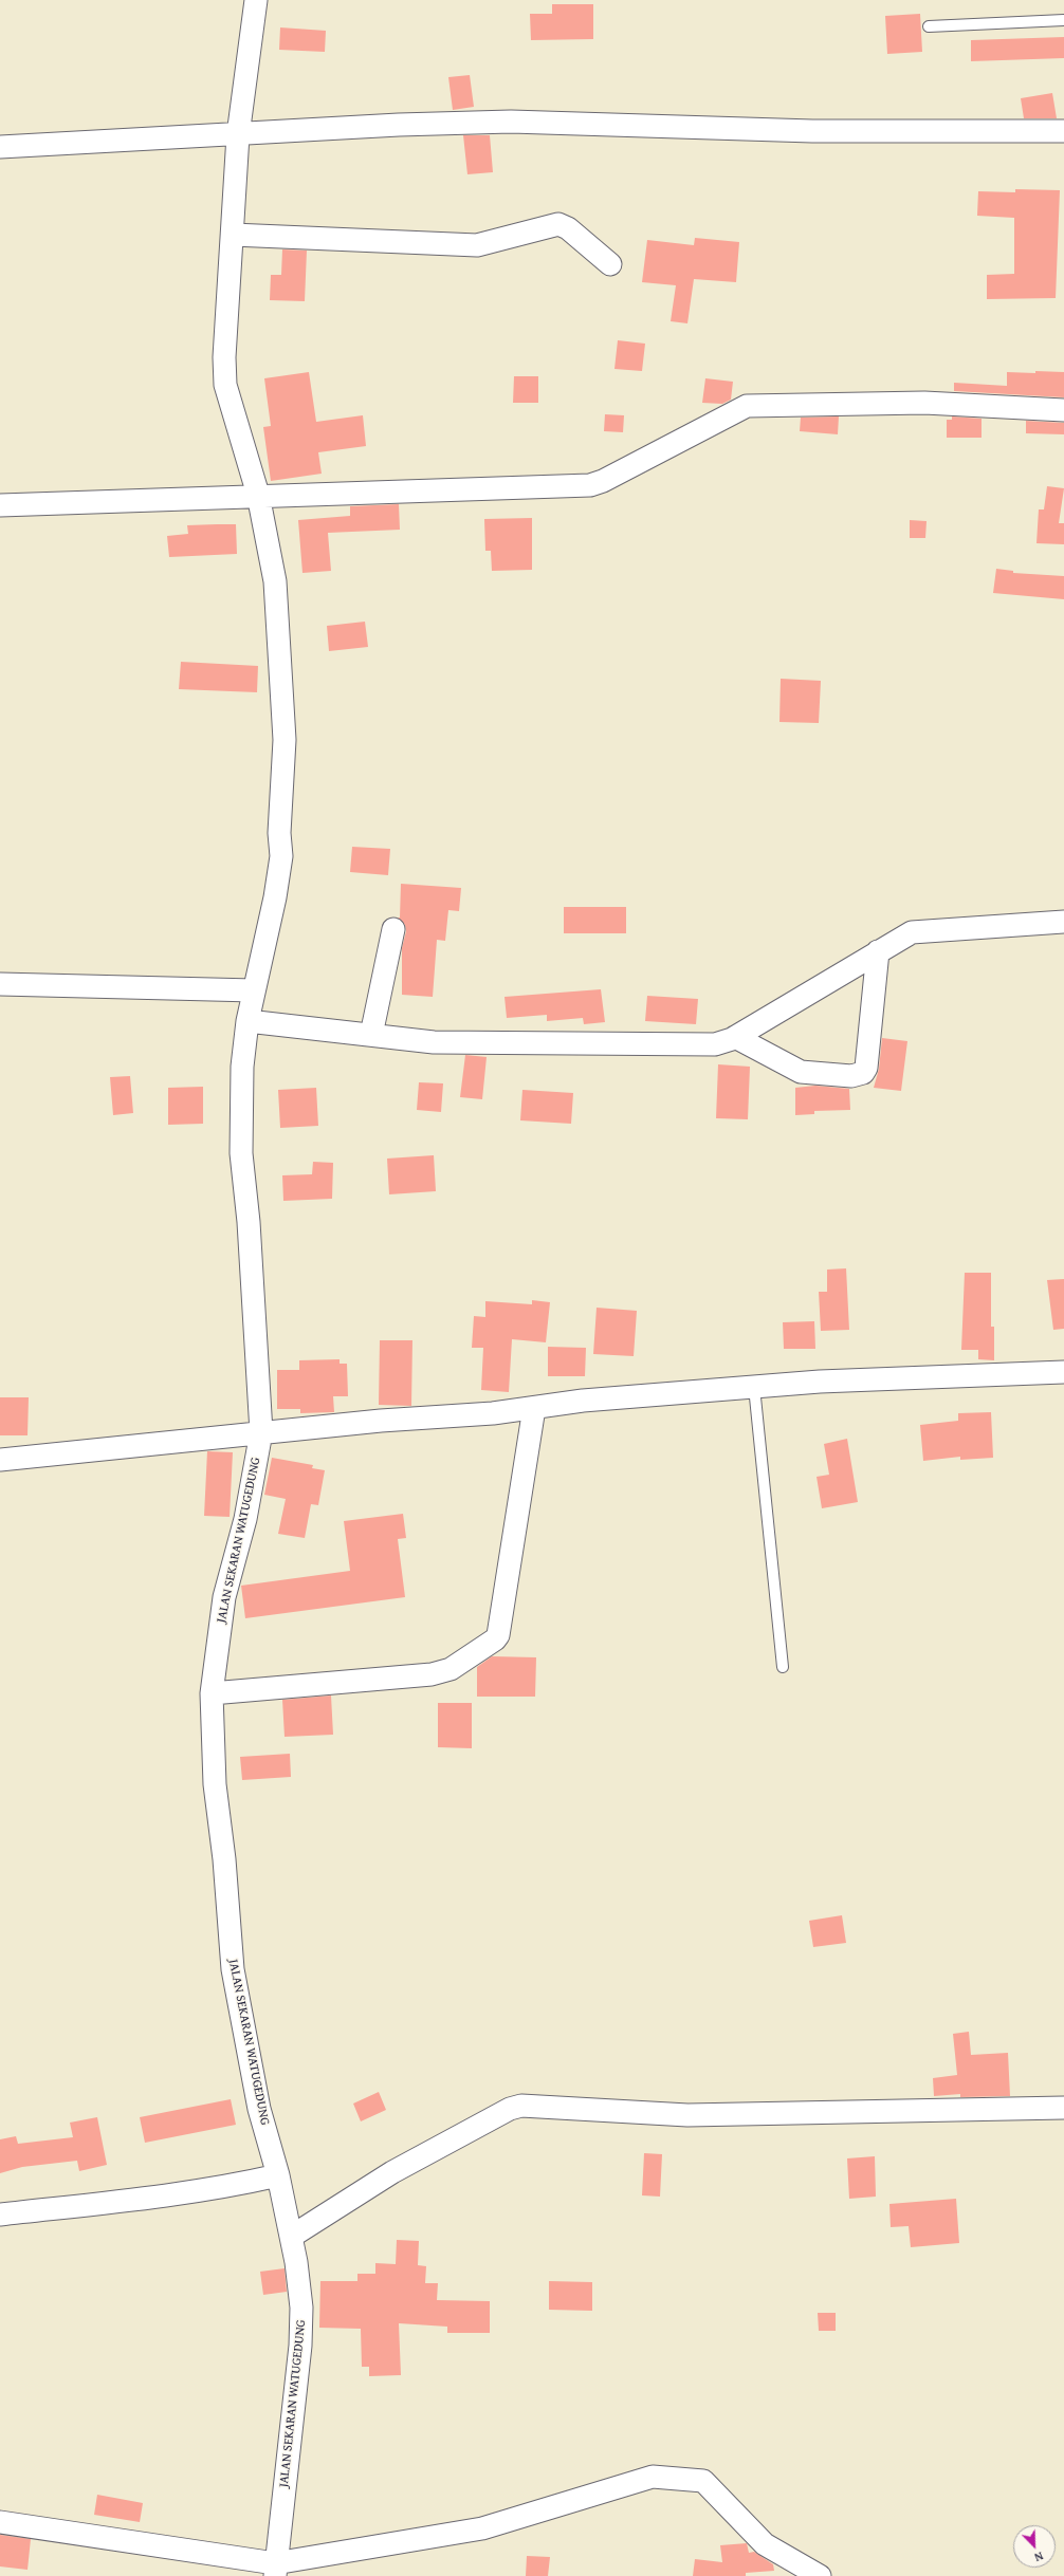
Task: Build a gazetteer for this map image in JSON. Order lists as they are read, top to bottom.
{
  "streets": {
    "street": ["JALAN SEKARAN WATUGEDUNG"]
  },
  "north": "bottom right"
}
